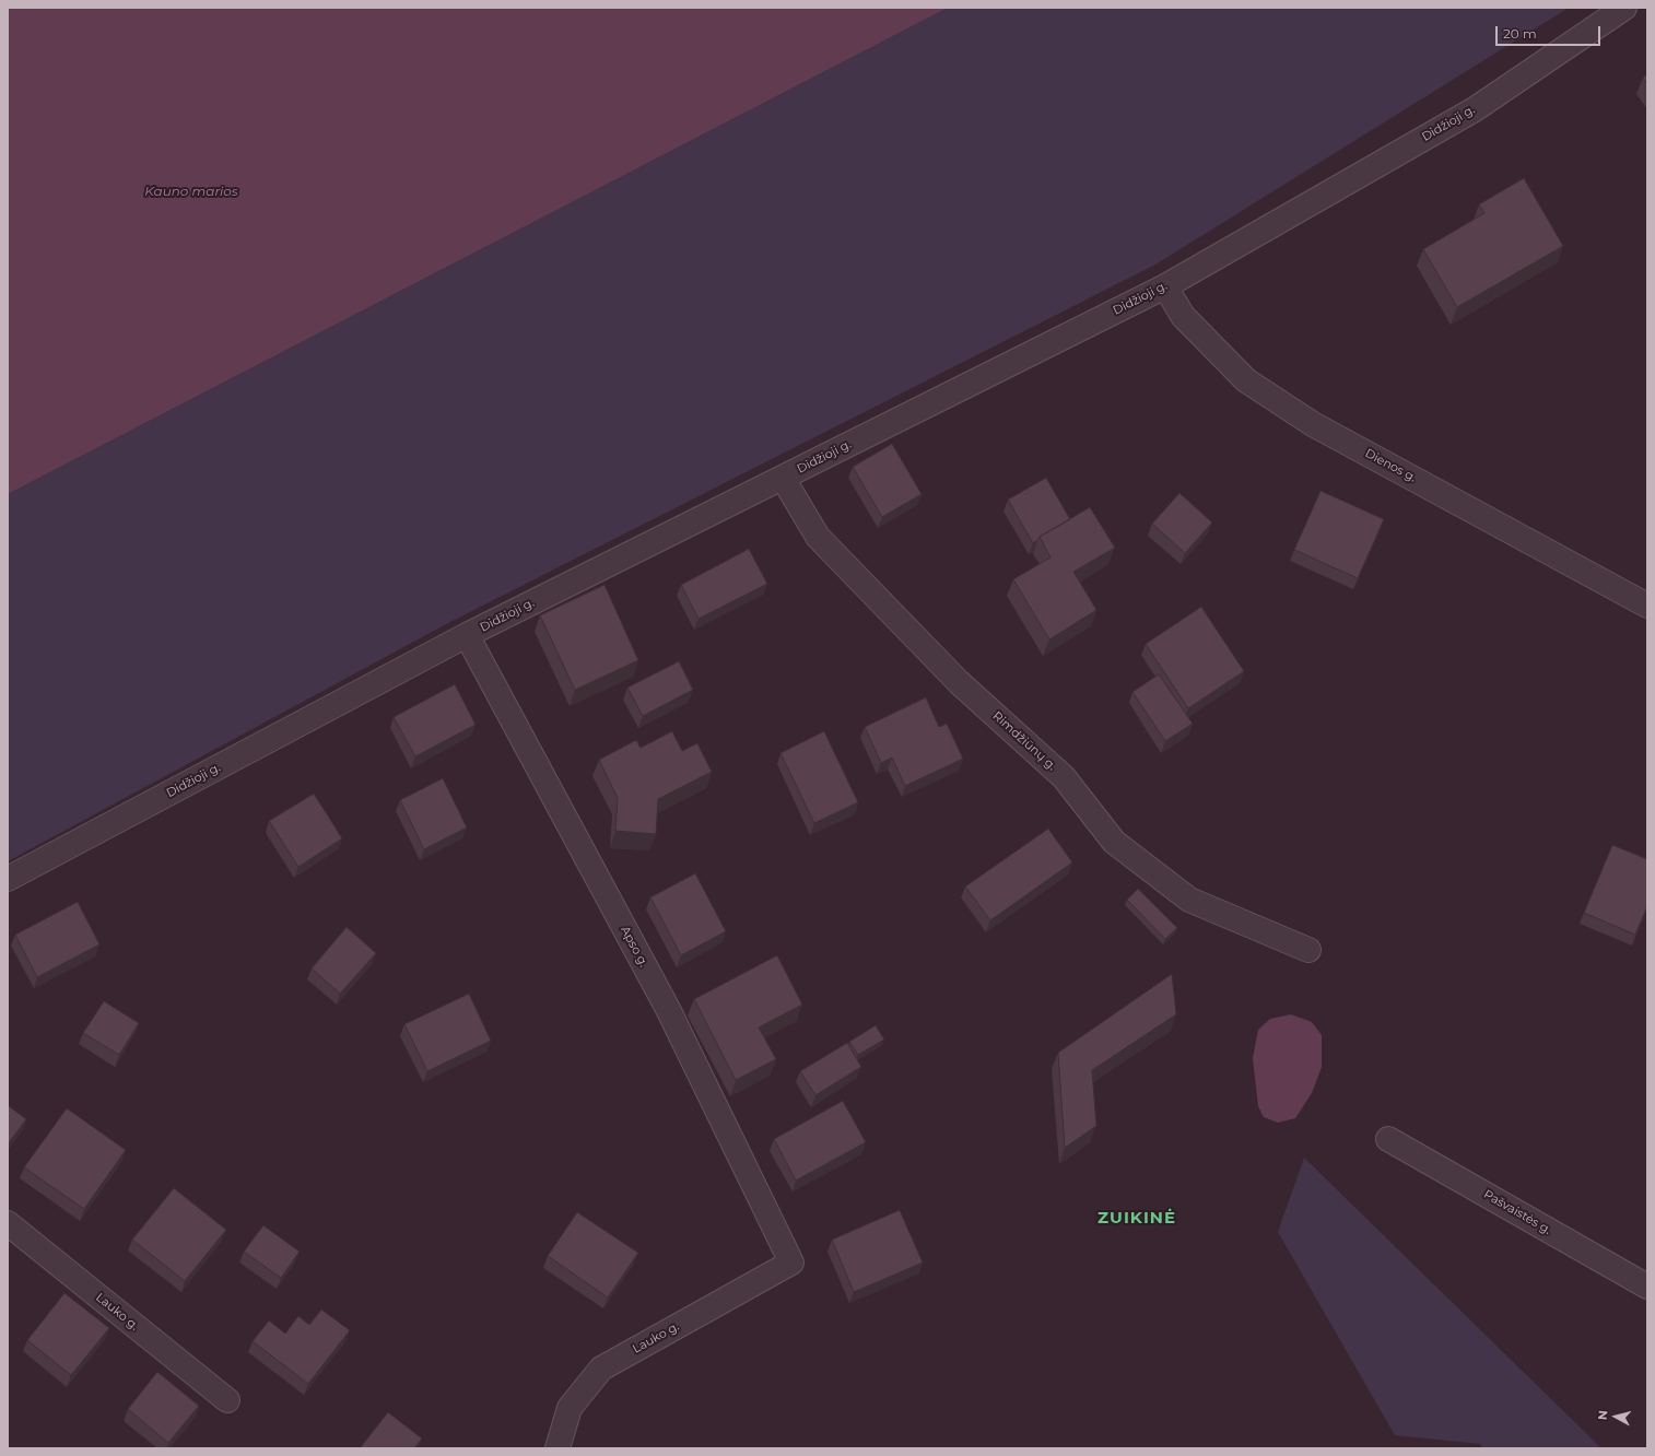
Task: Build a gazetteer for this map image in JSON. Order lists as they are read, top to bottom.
{
  "streets": {
    "street": [
      "Didžioji g.",
      "Dienos g.",
      "Rimdžiūnų g.",
      "Apso g.",
      "Pašvaistės g.",
      "Lauko g."
    ]
  },
  "crossings": [
    ["Didžioji g.", "Dienos g."],
    ["Didžioji g.", "Rimdžiūnų g."],
    ["Didžioji g.", "Apso g."],
    ["Apso g.", "Lauko g."]
  ],
  "districts": ["ZUIKINĖ"],
  "water": ["Kauno marios"],
  "scale_bar": "20 m",
  "north": "left"
}
